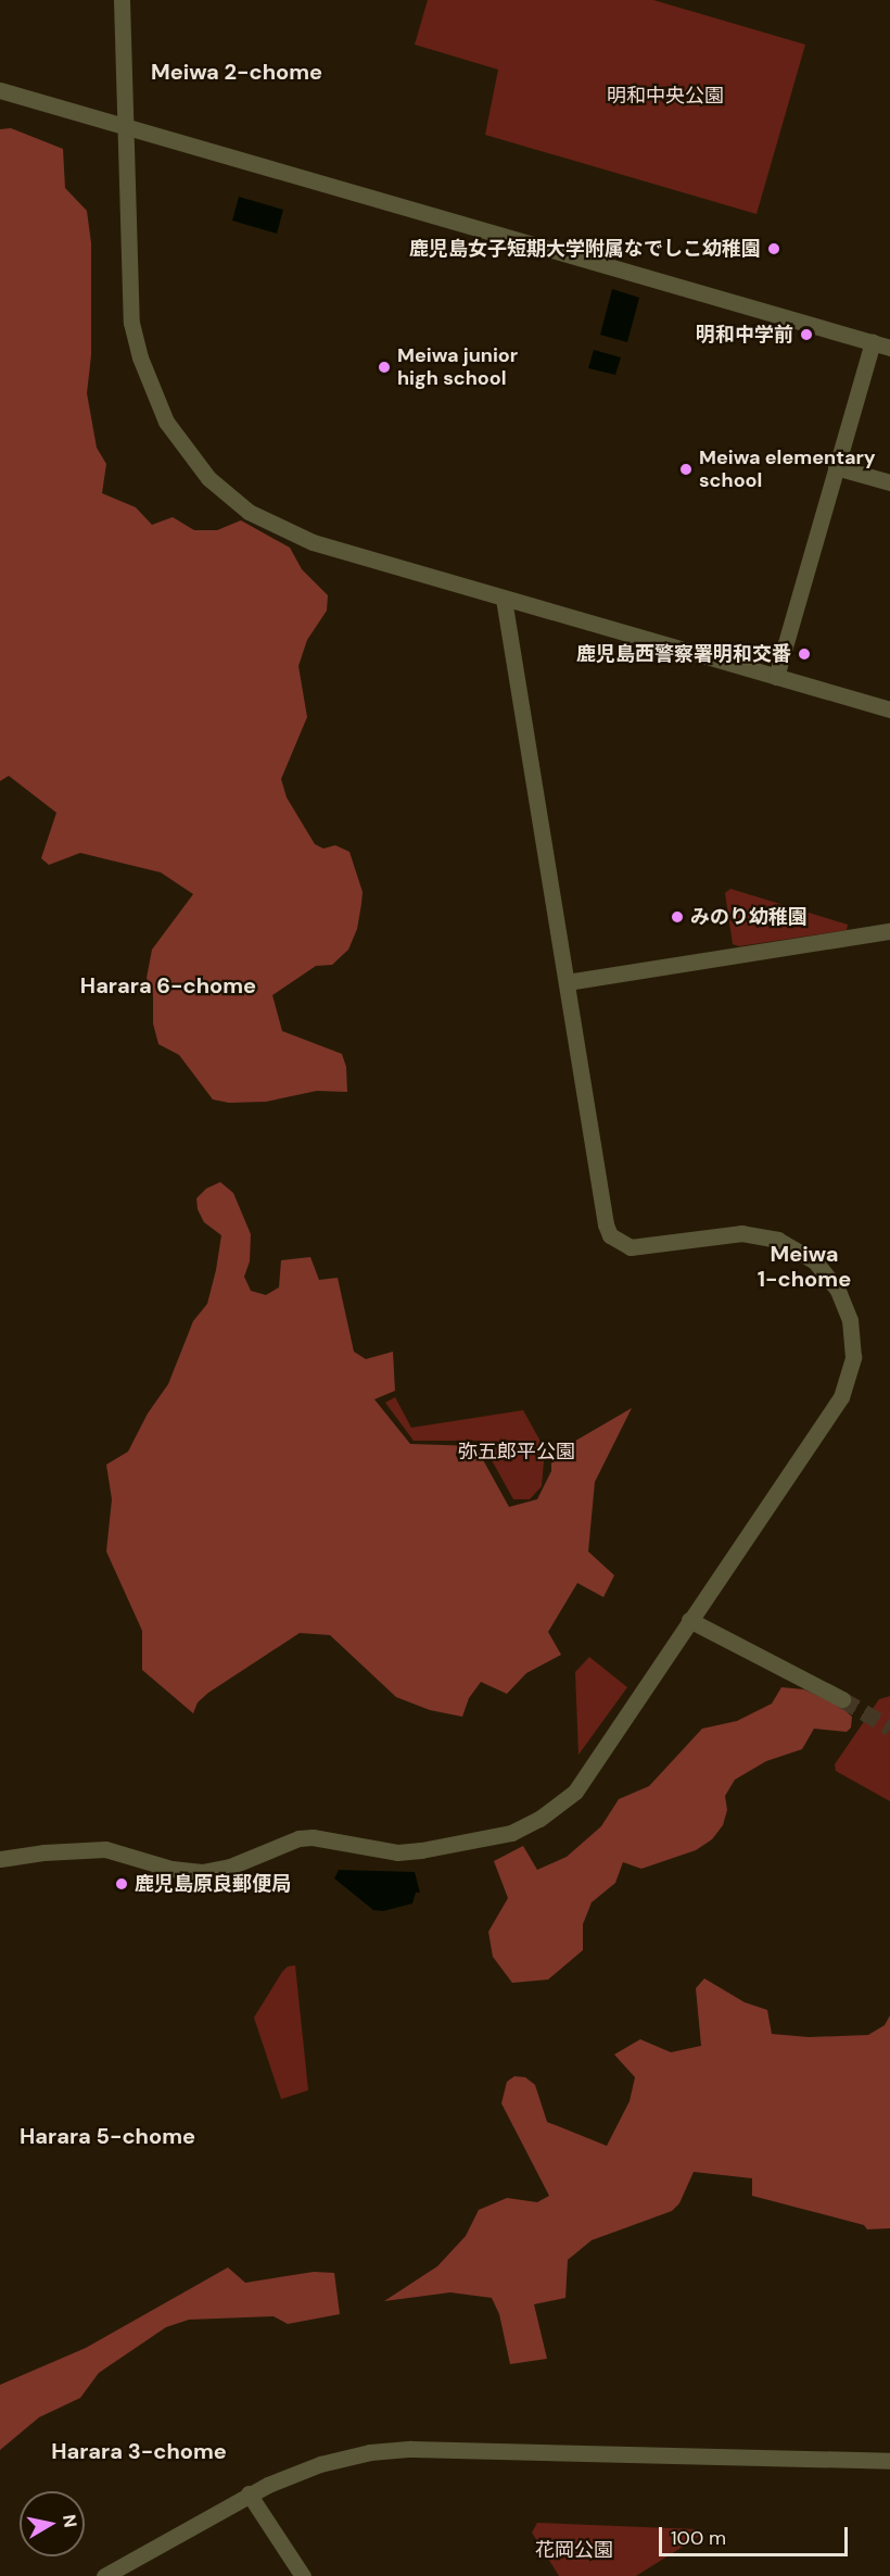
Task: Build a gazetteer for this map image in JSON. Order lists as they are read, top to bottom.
{
  "districts": [
    "Meiwa 2-chome",
    "Harara 6-chome",
    "Meiwa 1-chome",
    "Harara 5-chome",
    "Harara 3-chome"
  ],
  "parks": ["明和中央公園", "弥五郎平公園", "花岡公園"],
  "places": [
    "鹿児島女子短期大学附属なでしこ幼稚園",
    "明和中学前",
    "Meiwa junior high school",
    "Meiwa elementary school",
    "鹿児島西警察署明和交番",
    "みのり幼稚園",
    "鹿児島原良郵便局"
  ],
  "scale_bar": "100 m",
  "north": "right"
}
